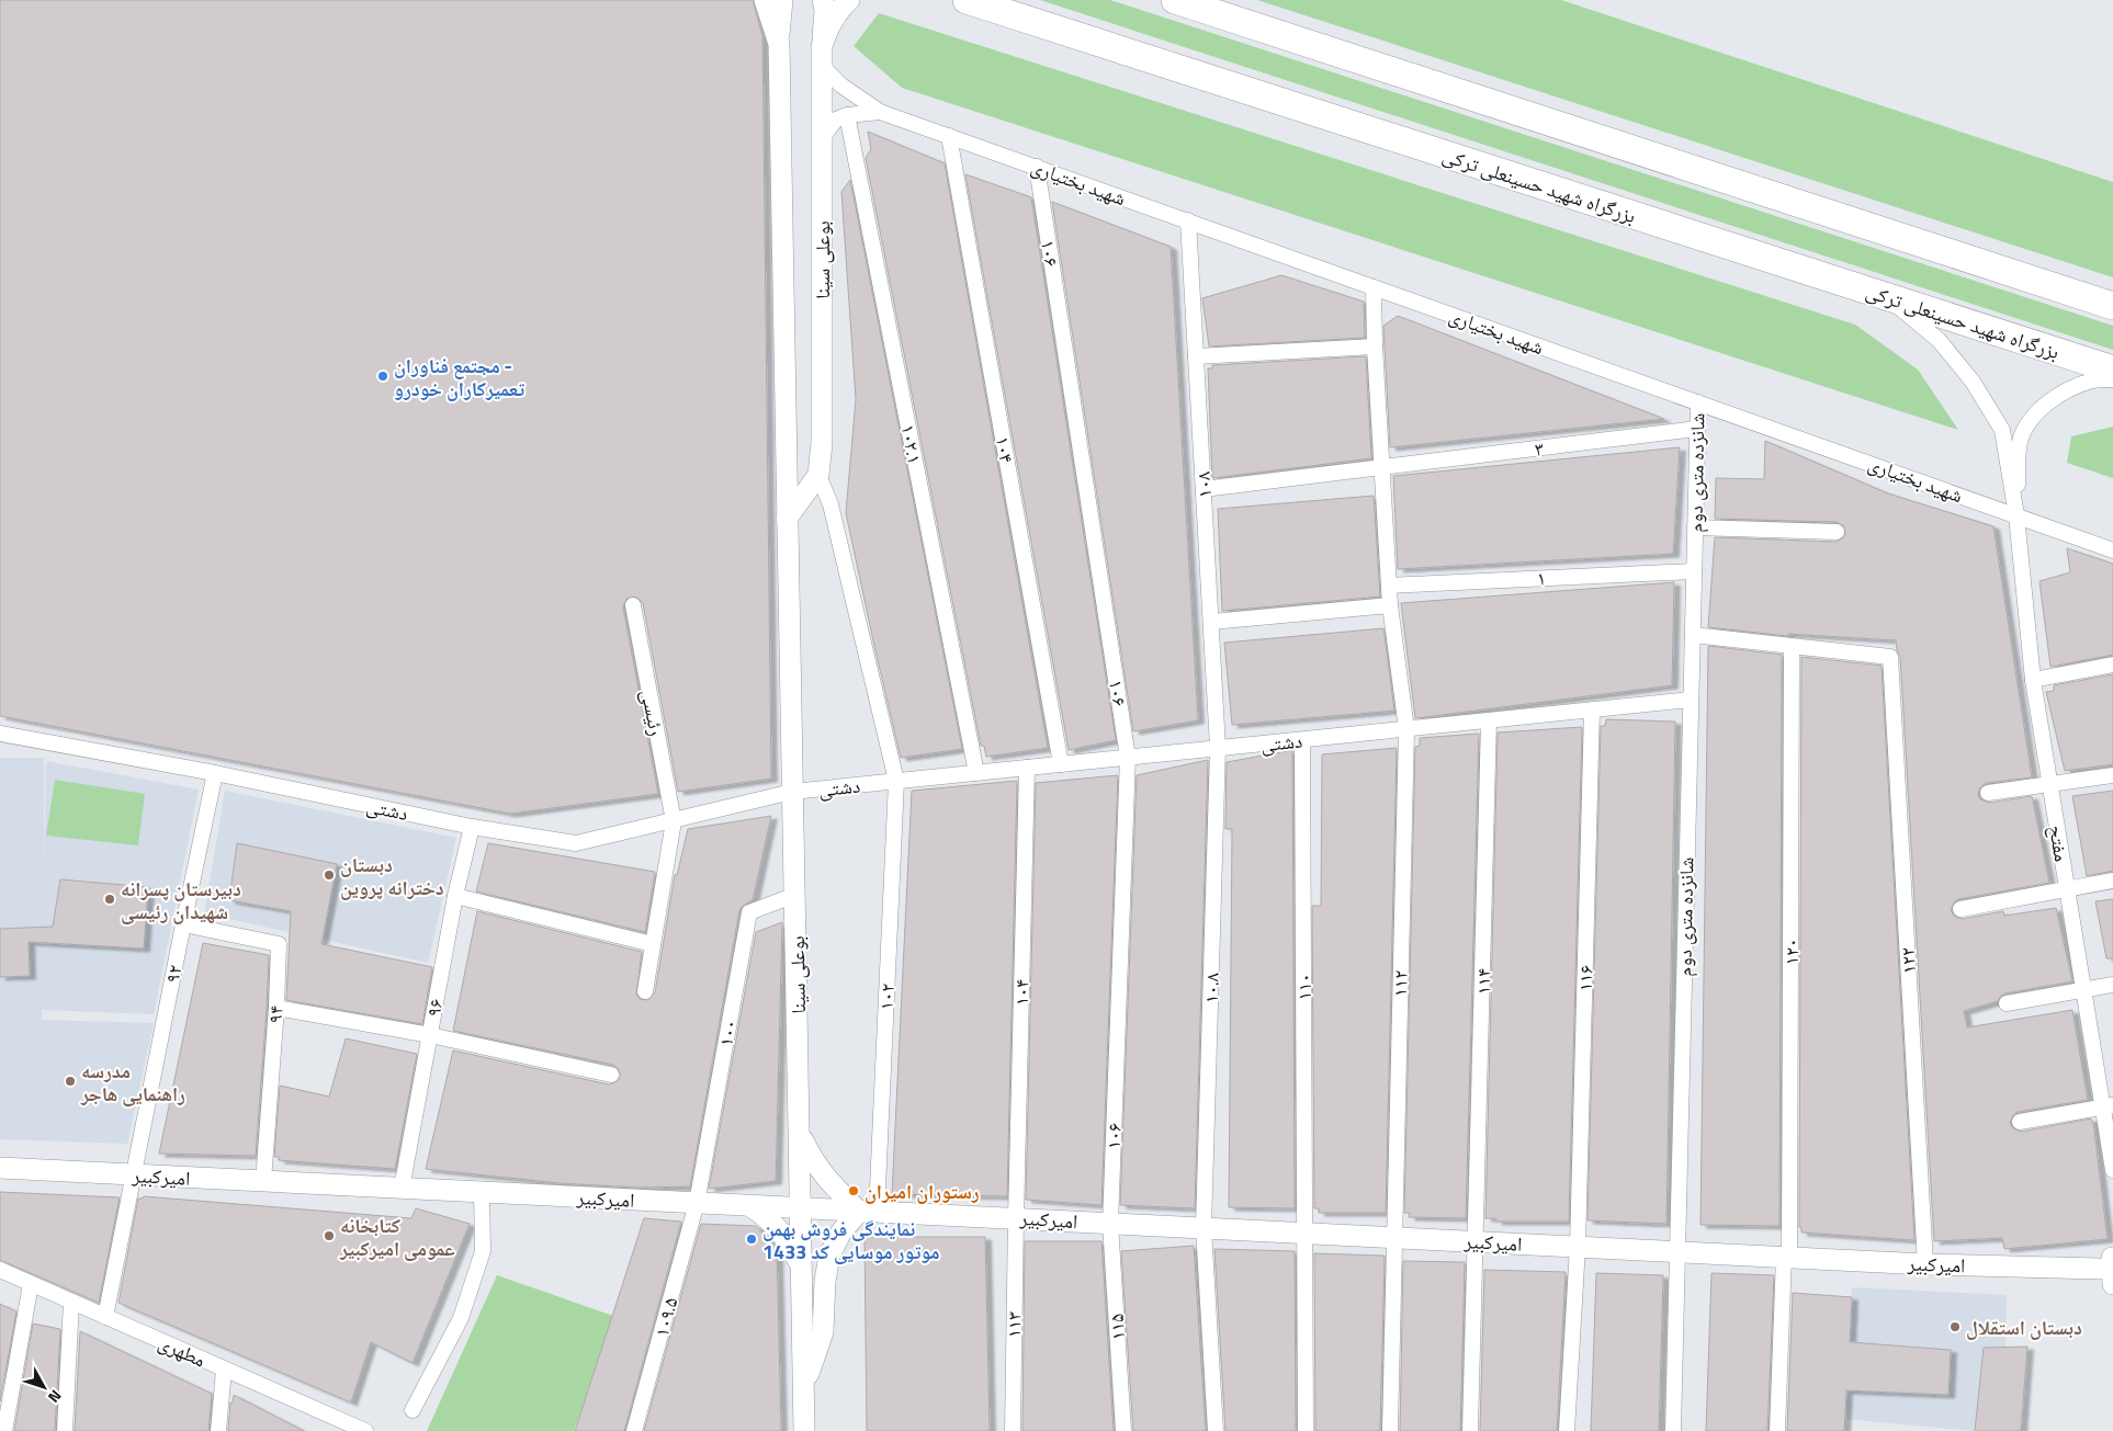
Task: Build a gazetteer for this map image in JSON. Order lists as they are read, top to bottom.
{
  "streets": {
    "highway": ["بزرگراه شهید حسینعلی ترکی"],
    "main road": ["بوعلی سینا", "امیرکبیر"],
    "street": [
      "شهید بختیاری",
      "۱۰۶",
      "۱۰۲.۱",
      "۳",
      "۱۰۴",
      "شانزده متری دوم",
      "۱۰۸",
      "۱",
      "رئیسی",
      "دشتی",
      "مفتح",
      "۱۲۰",
      "۱۲۲",
      "۹۲",
      "۱۱۶",
      "۱۱۴",
      "۱۱۲",
      "۱۱۰",
      "۱۰.۸",
      "۱۰۲",
      "۹۶",
      "۹۴",
      "۱۰۰",
      "۱۰۹.۵",
      "۱۱۳",
      "۱۱۵",
      "مطهری"
    ]
  },
  "crossings": [
    ["شهید بختیاری", "۱۰۶"],
    ["شهید بختیاری", "۱۰۴"],
    ["شهید بختیاری", "شانزده متری دوم"],
    ["شهید بختیاری", "۱۰۸"],
    ["شهید بختیاری", "مفتح"],
    ["شهید بختیاری", "۱۱۲"],
    ["۱۰۶", "دشتی"],
    ["۱۰۶", "امیرکبیر"],
    ["۱۰۶", "۱۱۵"],
    ["بوعلی سینا", "دشتی"],
    ["بوعلی سینا", "۱۰۲"],
    ["بوعلی سینا", "۱۰۰"],
    ["بوعلی سینا", "امیرکبیر"],
    ["۱۰۲.۱", "دشتی"],
    ["۳", "شانزده متری دوم"],
    ["۳", "۱۰۸"],
    ["۳", "۱۱۲"],
    ["۱۰۴", "دشتی"],
    ["۱۰۴", "امیرکبیر"],
    ["۱۰۴", "۱۱۳"],
    ["شانزده متری دوم", "۱"],
    ["شانزده متری دوم", "دشتی"],
    ["شانزده متری دوم", "امیرکبیر"],
    ["۱۰۸", "دشتی"],
    ["۱۰۸", "۱۰.۸"],
    ["۱", "۱۱۲"],
    ["رئیسی", "دشتی"],
    ["دشتی", "۹۲"],
    ["دشتی", "۱۱۶"],
    ["دشتی", "۱۱۴"],
    ["دشتی", "۱۱۲"],
    ["دشتی", "۱۱۰"],
    ["دشتی", "۱۰.۸"],
    ["دشتی", "۱۰۲"],
    ["دشتی", "۹۶"],
    ["۱۲۰", "۱۲۲"],
    ["۱۲۰", "امیرکبیر"],
    ["۱۲۲", "امیرکبیر"],
    ["۹۲", "۹۴"],
    ["۹۲", "امیرکبیر"],
    ["۹۲", "مطهری"],
    ["۱۱۶", "امیرکبیر"],
    ["۱۱۴", "امیرکبیر"],
    ["۱۱۲", "امیرکبیر"],
    ["۱۱۰", "امیرکبیر"],
    ["۱۰.۸", "امیرکبیر"],
    ["۱۰۲", "امیرکبیر"],
    ["۹۶", "امیرکبیر"],
    ["۹۴", "امیرکبیر"],
    ["۱۰۰", "امیرکبیر"],
    ["۱۰۰", "۱۰۹.۵"],
    ["امیرکبیر", "۱۰۹.۵"],
    ["امیرکبیر", "۱۱۳"],
    ["امیرکبیر", "۱۱۵"]
  ],
  "places": [
    "مجتمع فناوران - تعمیرکاران خودرو",
    "دبستان دخترانه پروین",
    "دبیرستان پسرانه شهیدان رئیسی",
    "مدرسه راهنمایی هاجر",
    "رستوران امیران",
    "کتابخانه عمومی امیرکبیر",
    "نمایندگی فروش بهمن موتور موسایی کد 1433",
    "دبستان استقلال"
  ],
  "north": "bottom right"
}
